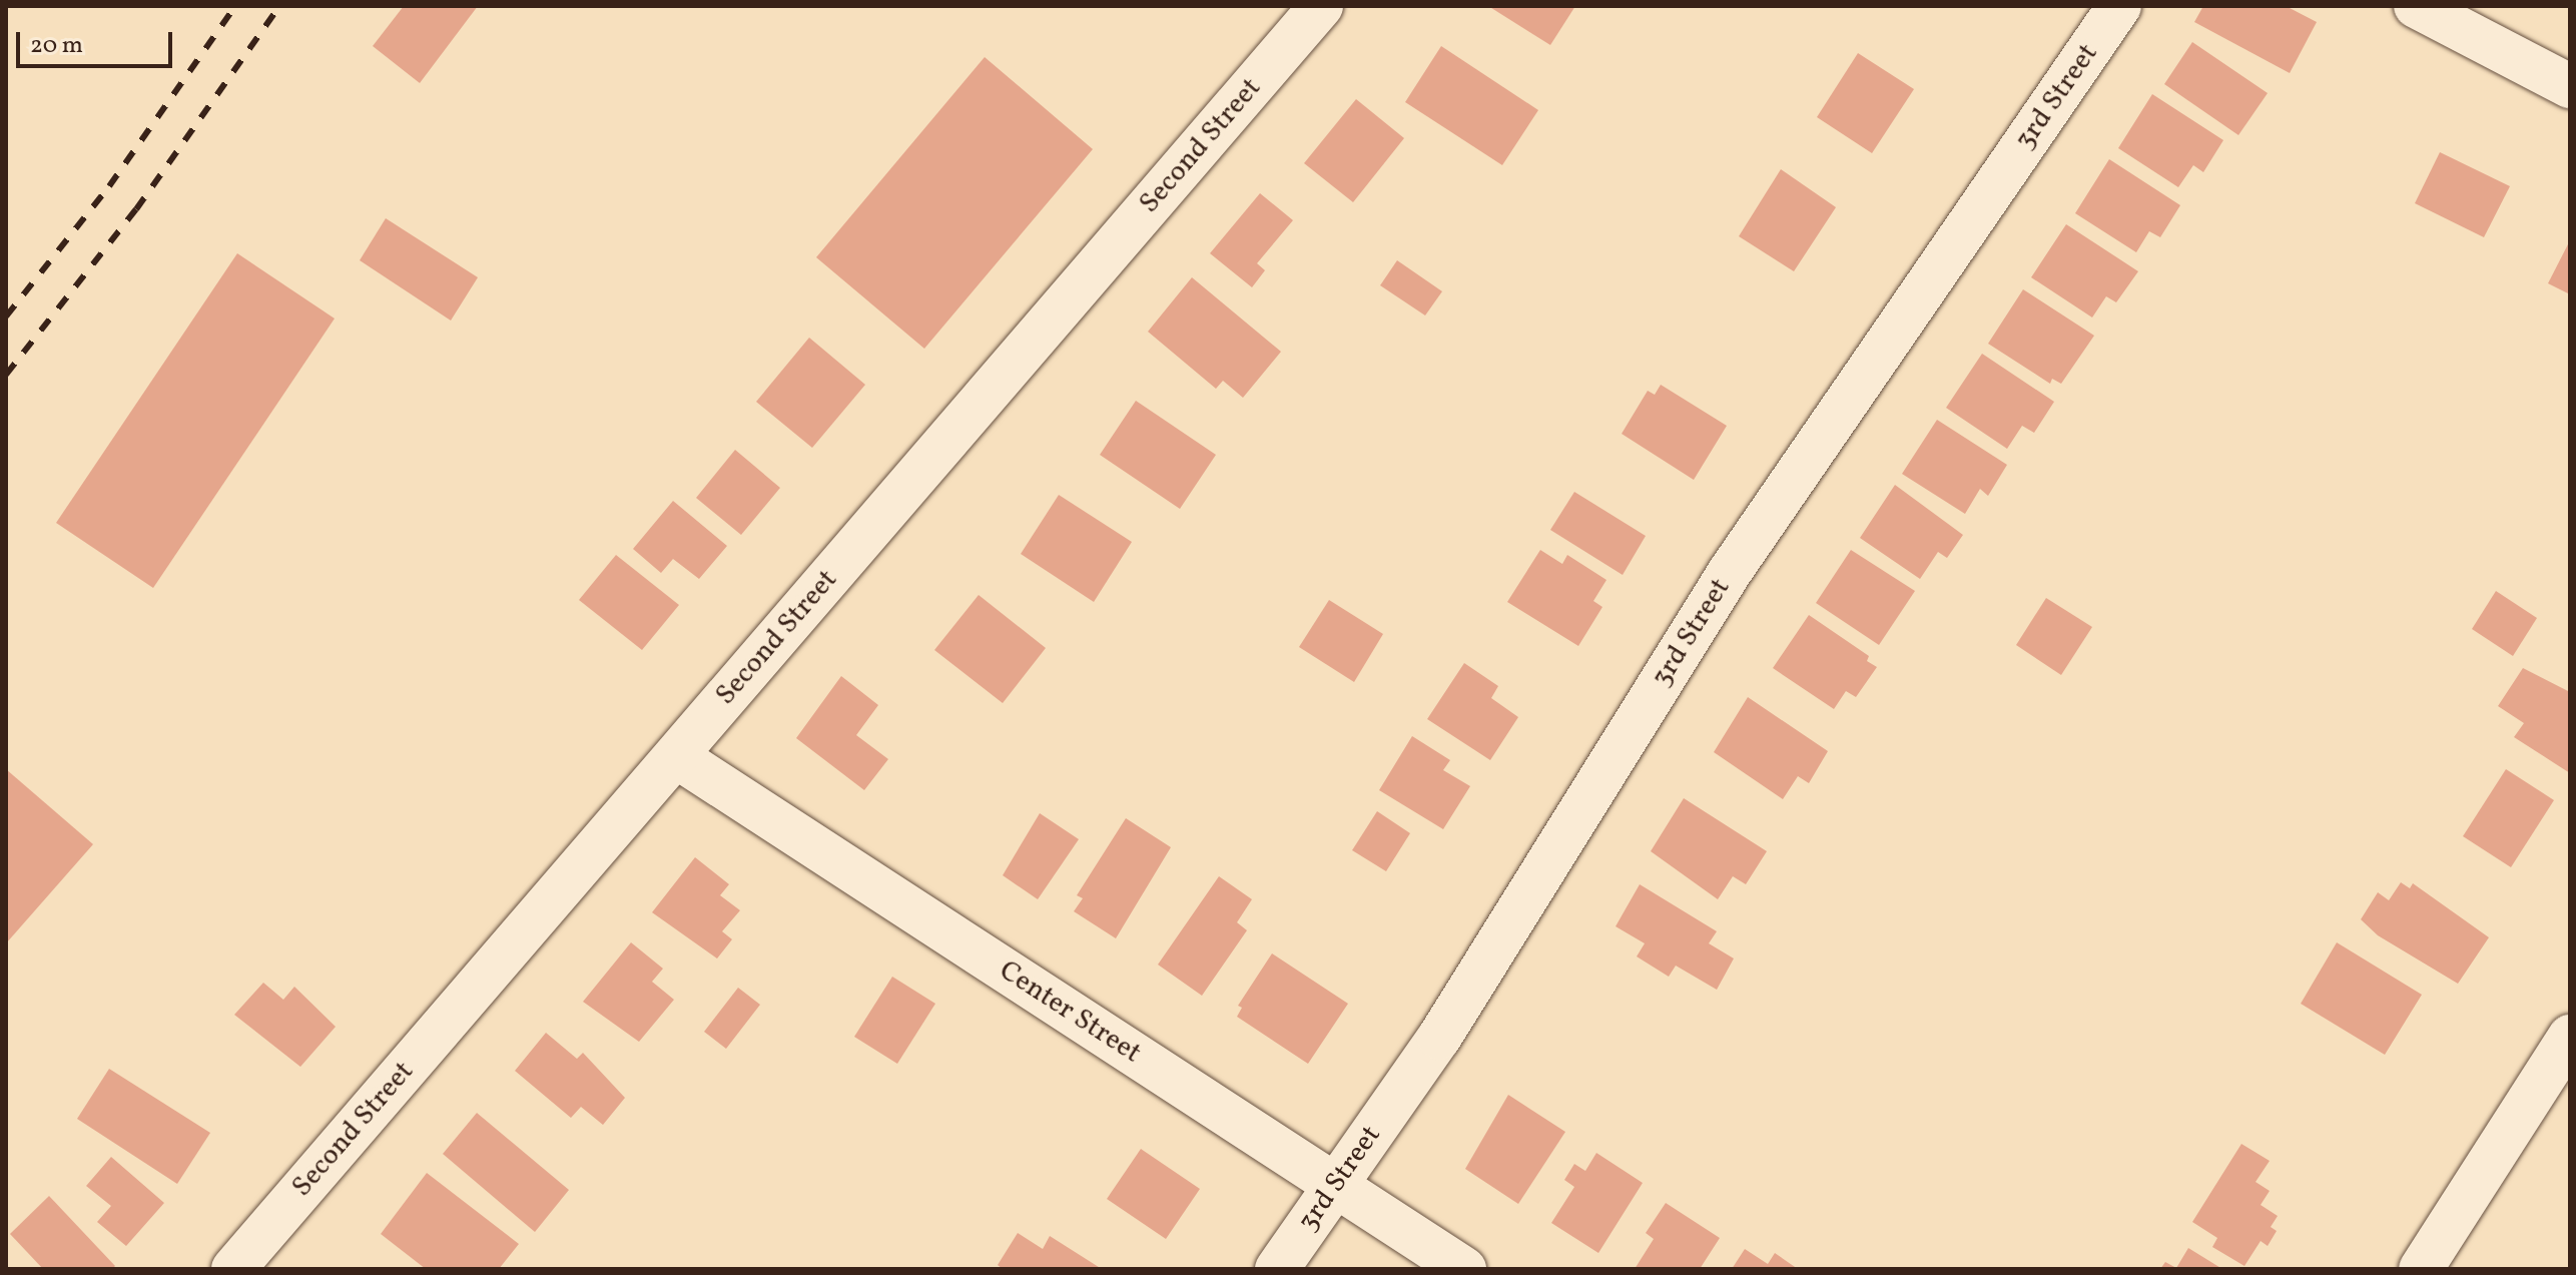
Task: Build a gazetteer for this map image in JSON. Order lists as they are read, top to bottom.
{
  "streets": {
    "street": ["3rd Street", "Second Street", "Center Street"]
  },
  "crossings": [
    ["3rd Street", "Center Street"],
    ["Second Street", "Center Street"]
  ],
  "scale_bar": "20 m"
}
